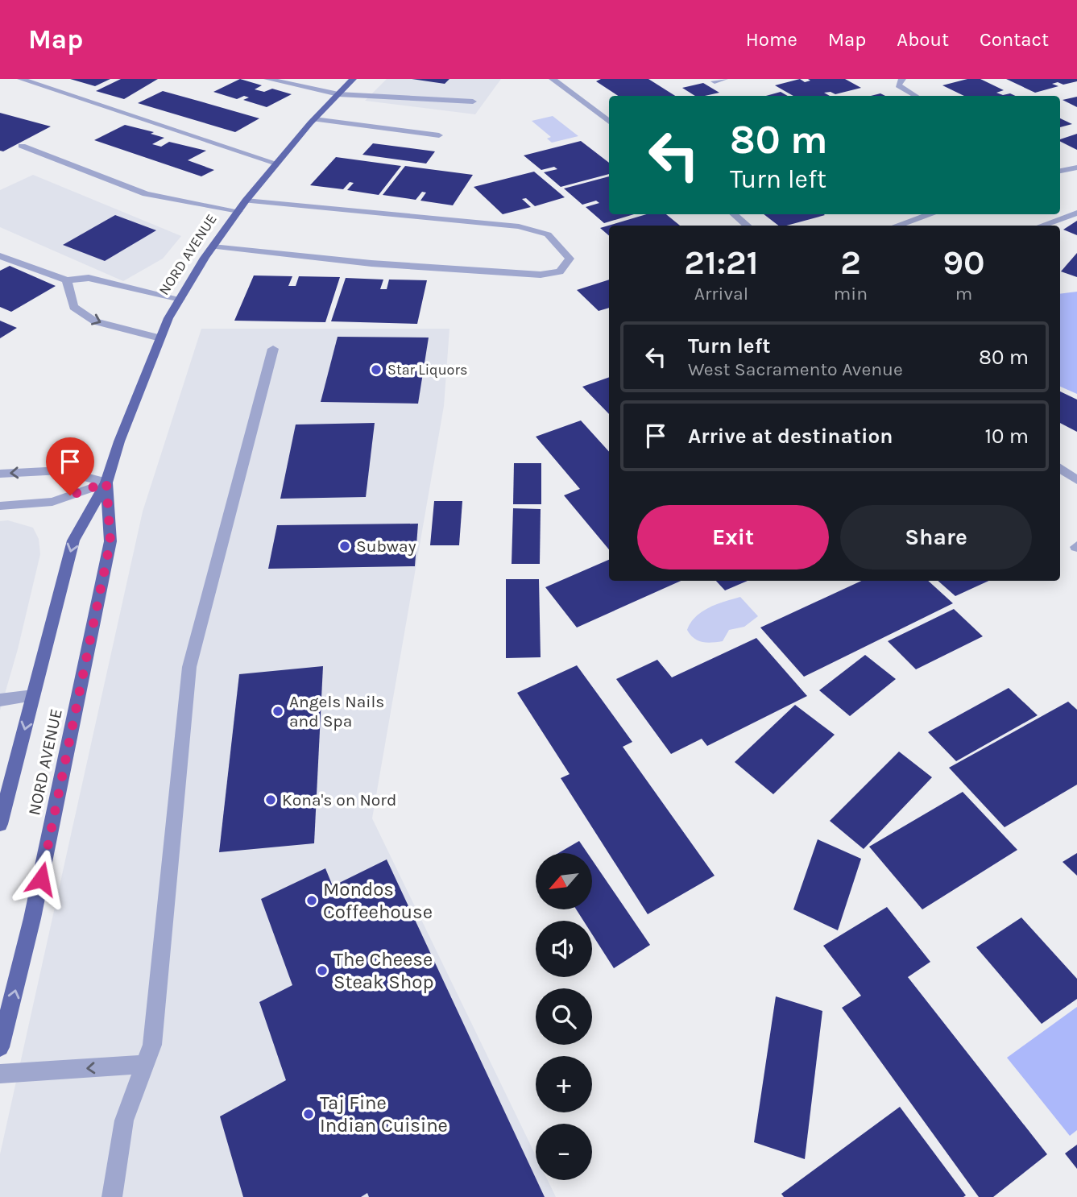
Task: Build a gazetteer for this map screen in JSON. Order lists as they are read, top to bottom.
{
  "streets": {
    "main road": ["NORD AVENUE"]
  },
  "places": [
    "Star Liquors",
    "Subway",
    "Angels Nails and Spa",
    "Kona's on Nord",
    "Mondos Coffeehouse",
    "The Cheese Steak Shop",
    "Taj Fine Indian Cuisine"
  ],
  "north": "bottom left",
  "page": {
    "header": "Map",
    "nav": [
      "Home",
      "Map",
      "About",
      "Contact"
    ],
    "turn": ["80 m", "Turn left"],
    "eta": [
      "21:21",
      "Arrival",
      "2",
      "min",
      "90",
      "m"
    ],
    "list": [
      {
        "name": "Turn left",
        "note": "West Sacramento Avenue",
        "value": "80 m"
      },
      {
        "name": "Arrive at destination",
        "value": "10 m"
      }
    ],
    "buttons": ["Exit", "Share"],
    "map_buttons": ["+", "−"]
  }
}
